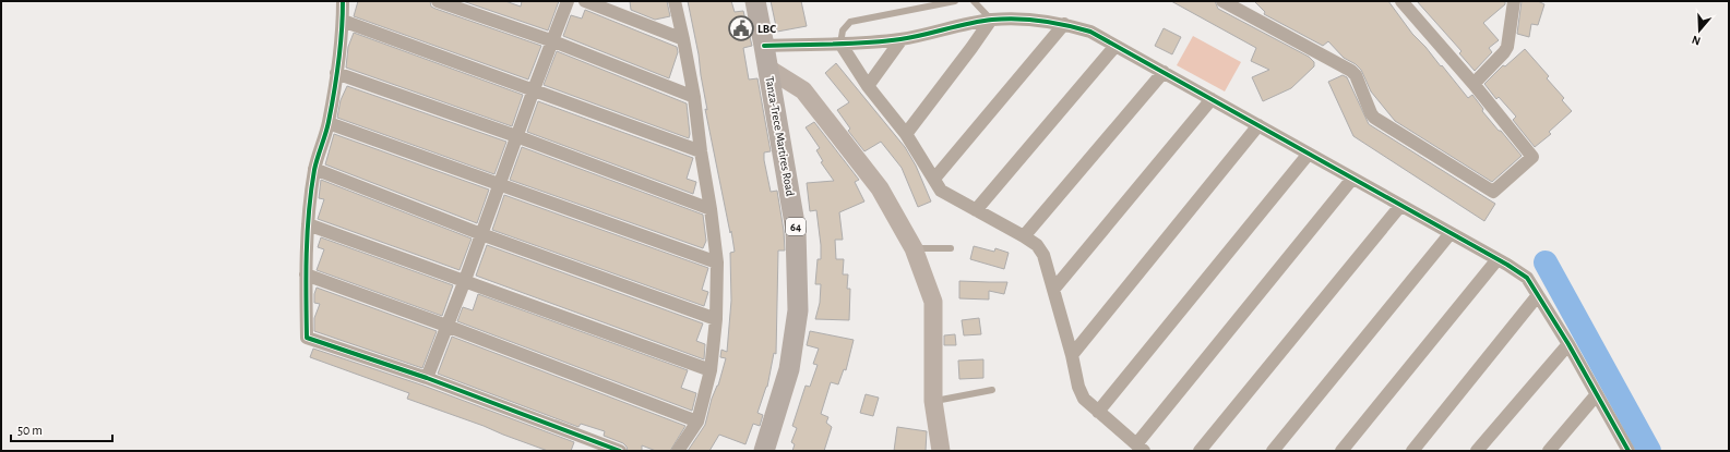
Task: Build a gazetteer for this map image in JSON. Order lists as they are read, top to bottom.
{
  "streets": {
    "main road": ["Tanza-Trece Martires Road", "64"]
  },
  "places": {
    "public building": ["LBC"]
  },
  "scale_bar": "50 m",
  "north": "bottom"
}
